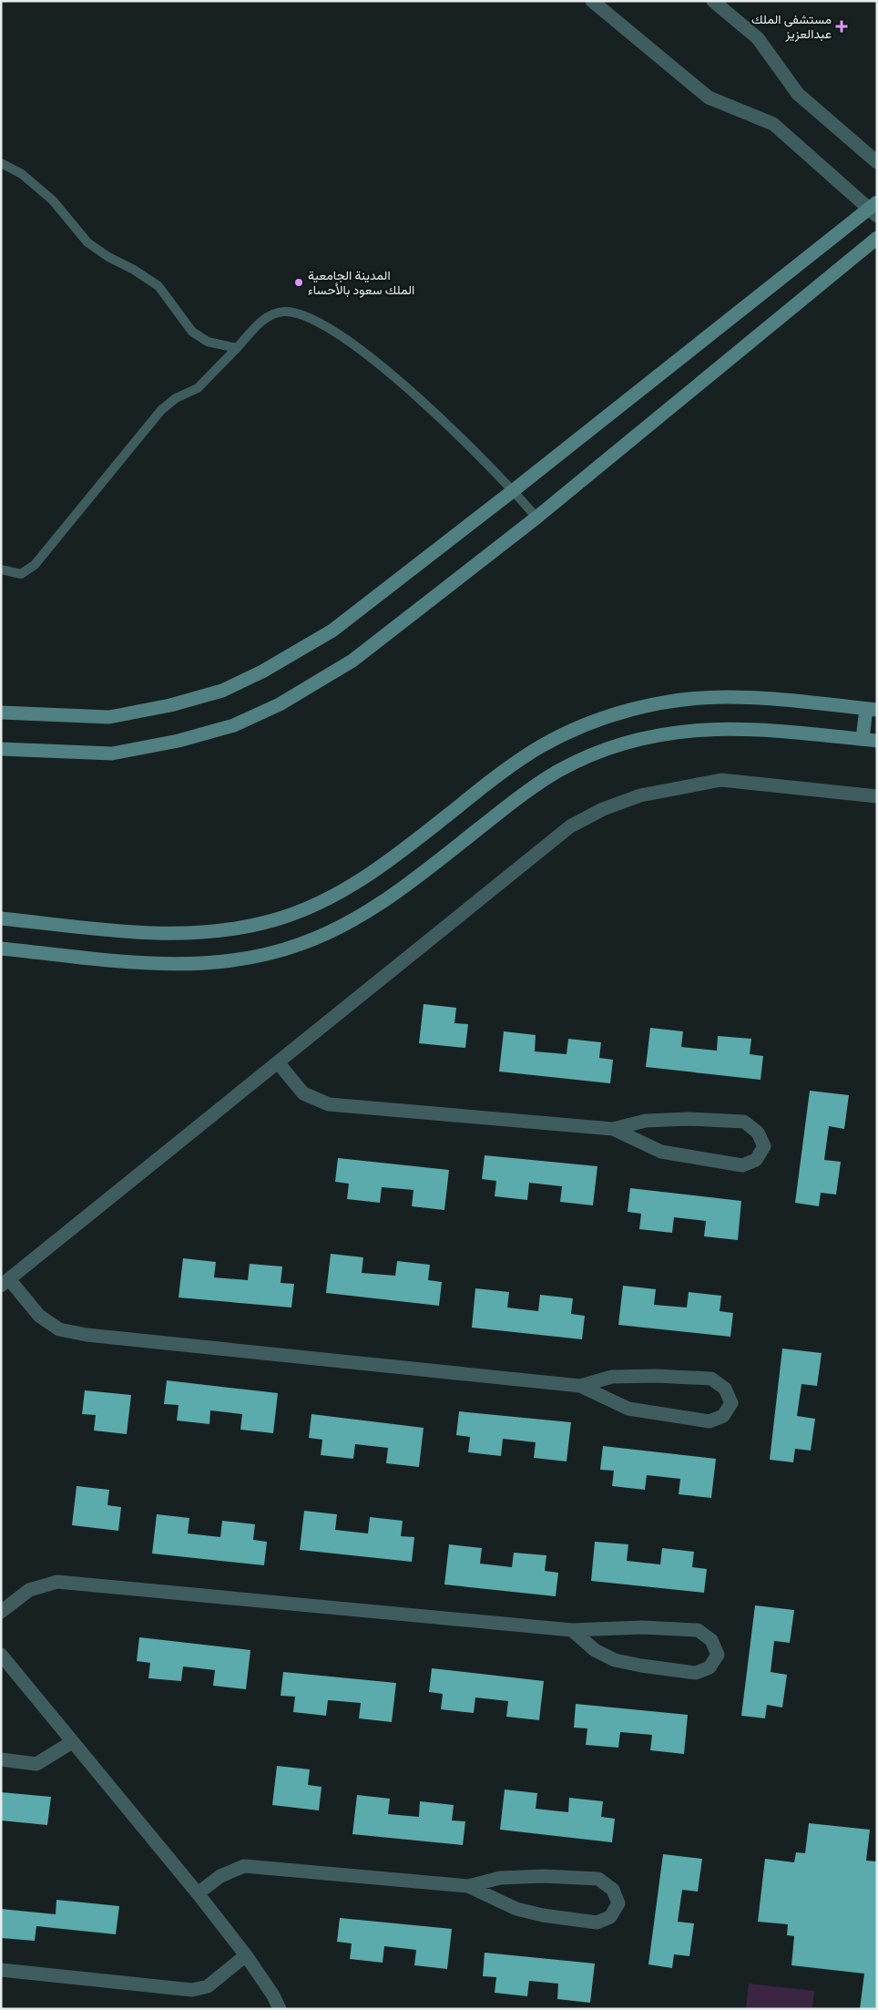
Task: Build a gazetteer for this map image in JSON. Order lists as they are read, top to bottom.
{
  "places": {
    "health": ["مستشفى الملك عبدالعزيز"],
    "other": ["المدينة الجامعية الملك سعود بالأحساء"]
  }
}
